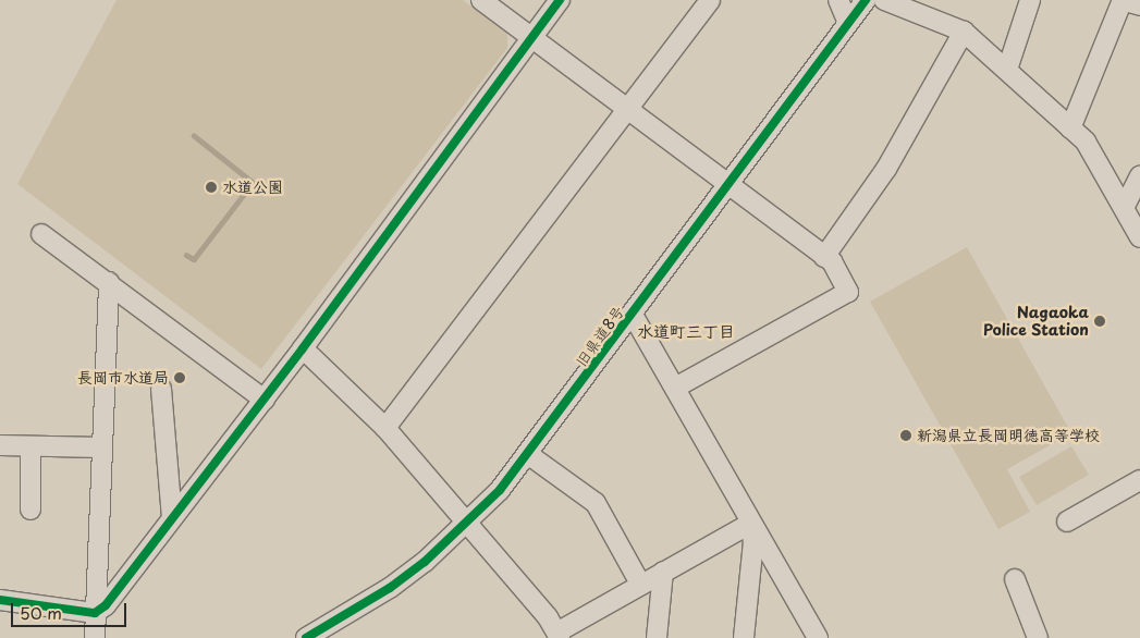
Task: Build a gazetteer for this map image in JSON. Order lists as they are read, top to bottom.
{
  "streets": {
    "street": ["旧県道8号"]
  },
  "districts": ["水道町三丁目"],
  "places": [
    "水道公園",
    "Nagaoka Police Station",
    "長岡市水道局",
    "新潟県立長岡明徳高等学校"
  ],
  "scale_bar": "50 m"
}
